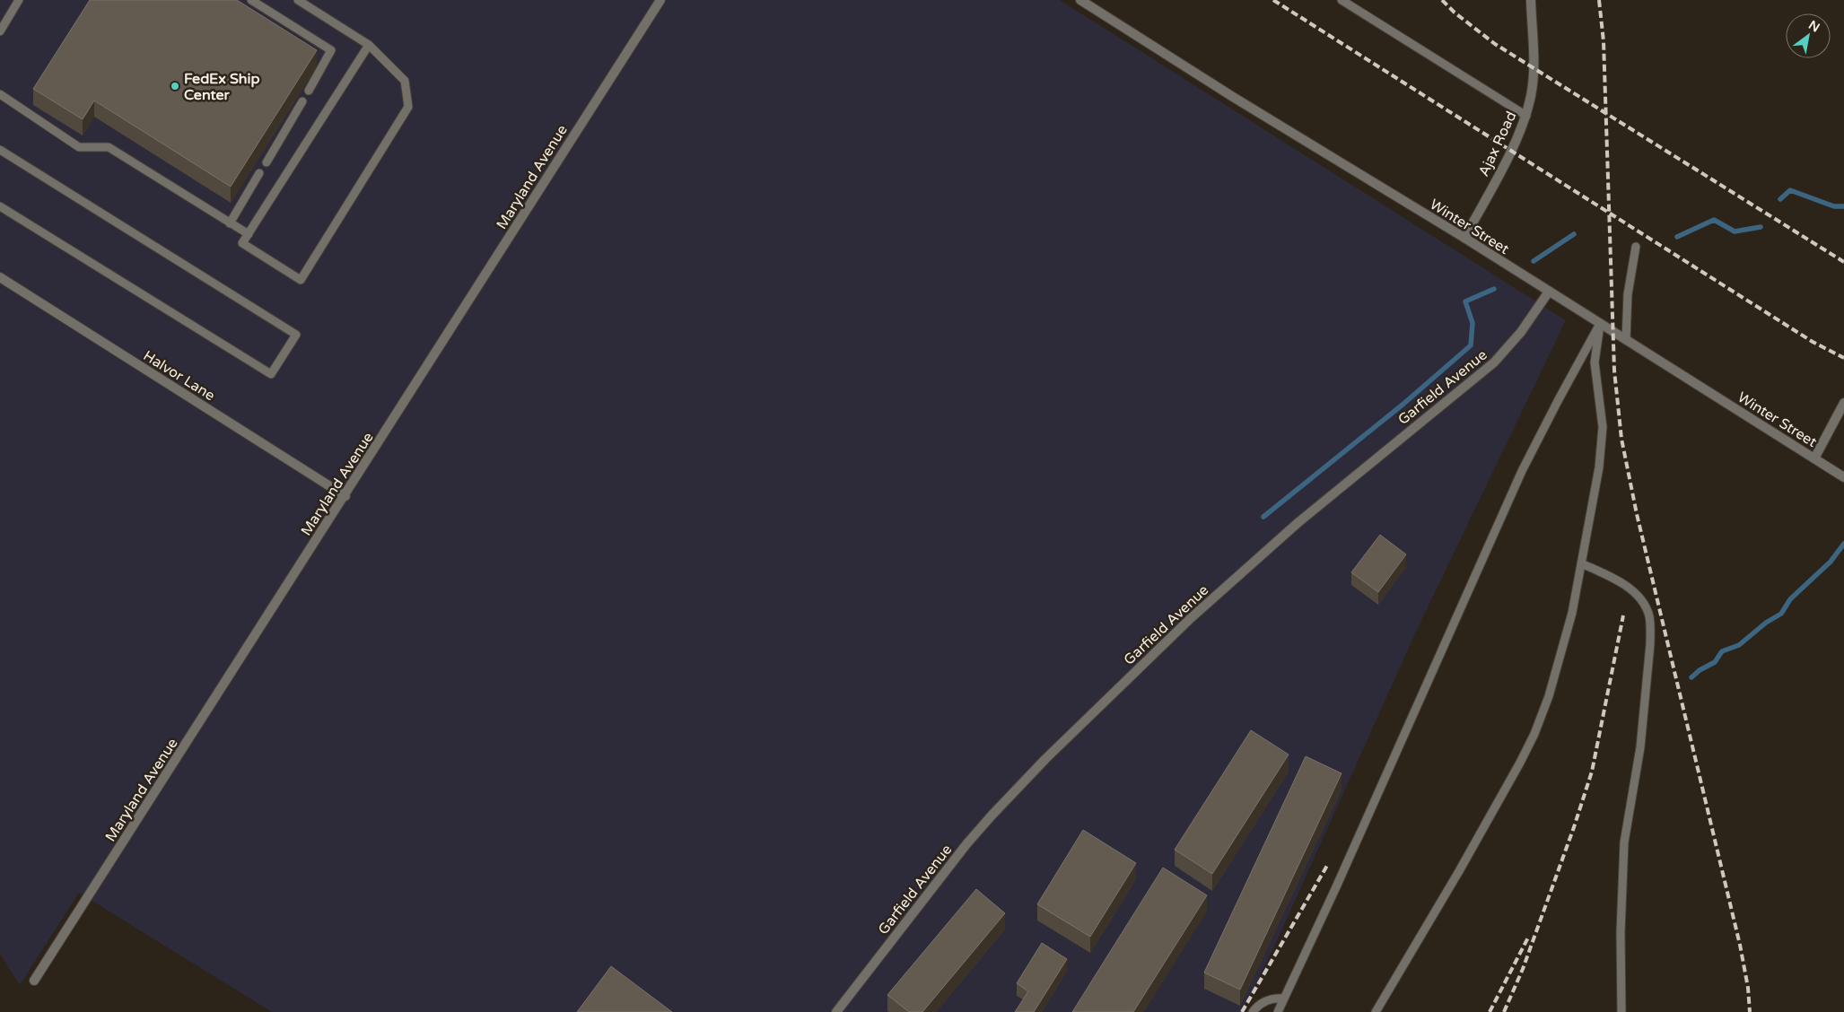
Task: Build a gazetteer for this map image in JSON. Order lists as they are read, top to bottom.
{
  "streets": {
    "street": [
      "Ajax Road",
      "Maryland Avenue",
      "Winter Street",
      "Halvor Lane",
      "Garfield Avenue"
    ]
  },
  "crossings": [
    ["Ajax Road", "Winter Street"],
    ["Maryland Avenue", "Halvor Lane"],
    ["Winter Street", "Garfield Avenue"]
  ],
  "places": ["FedEx Ship Center"],
  "north": "top right"
}
